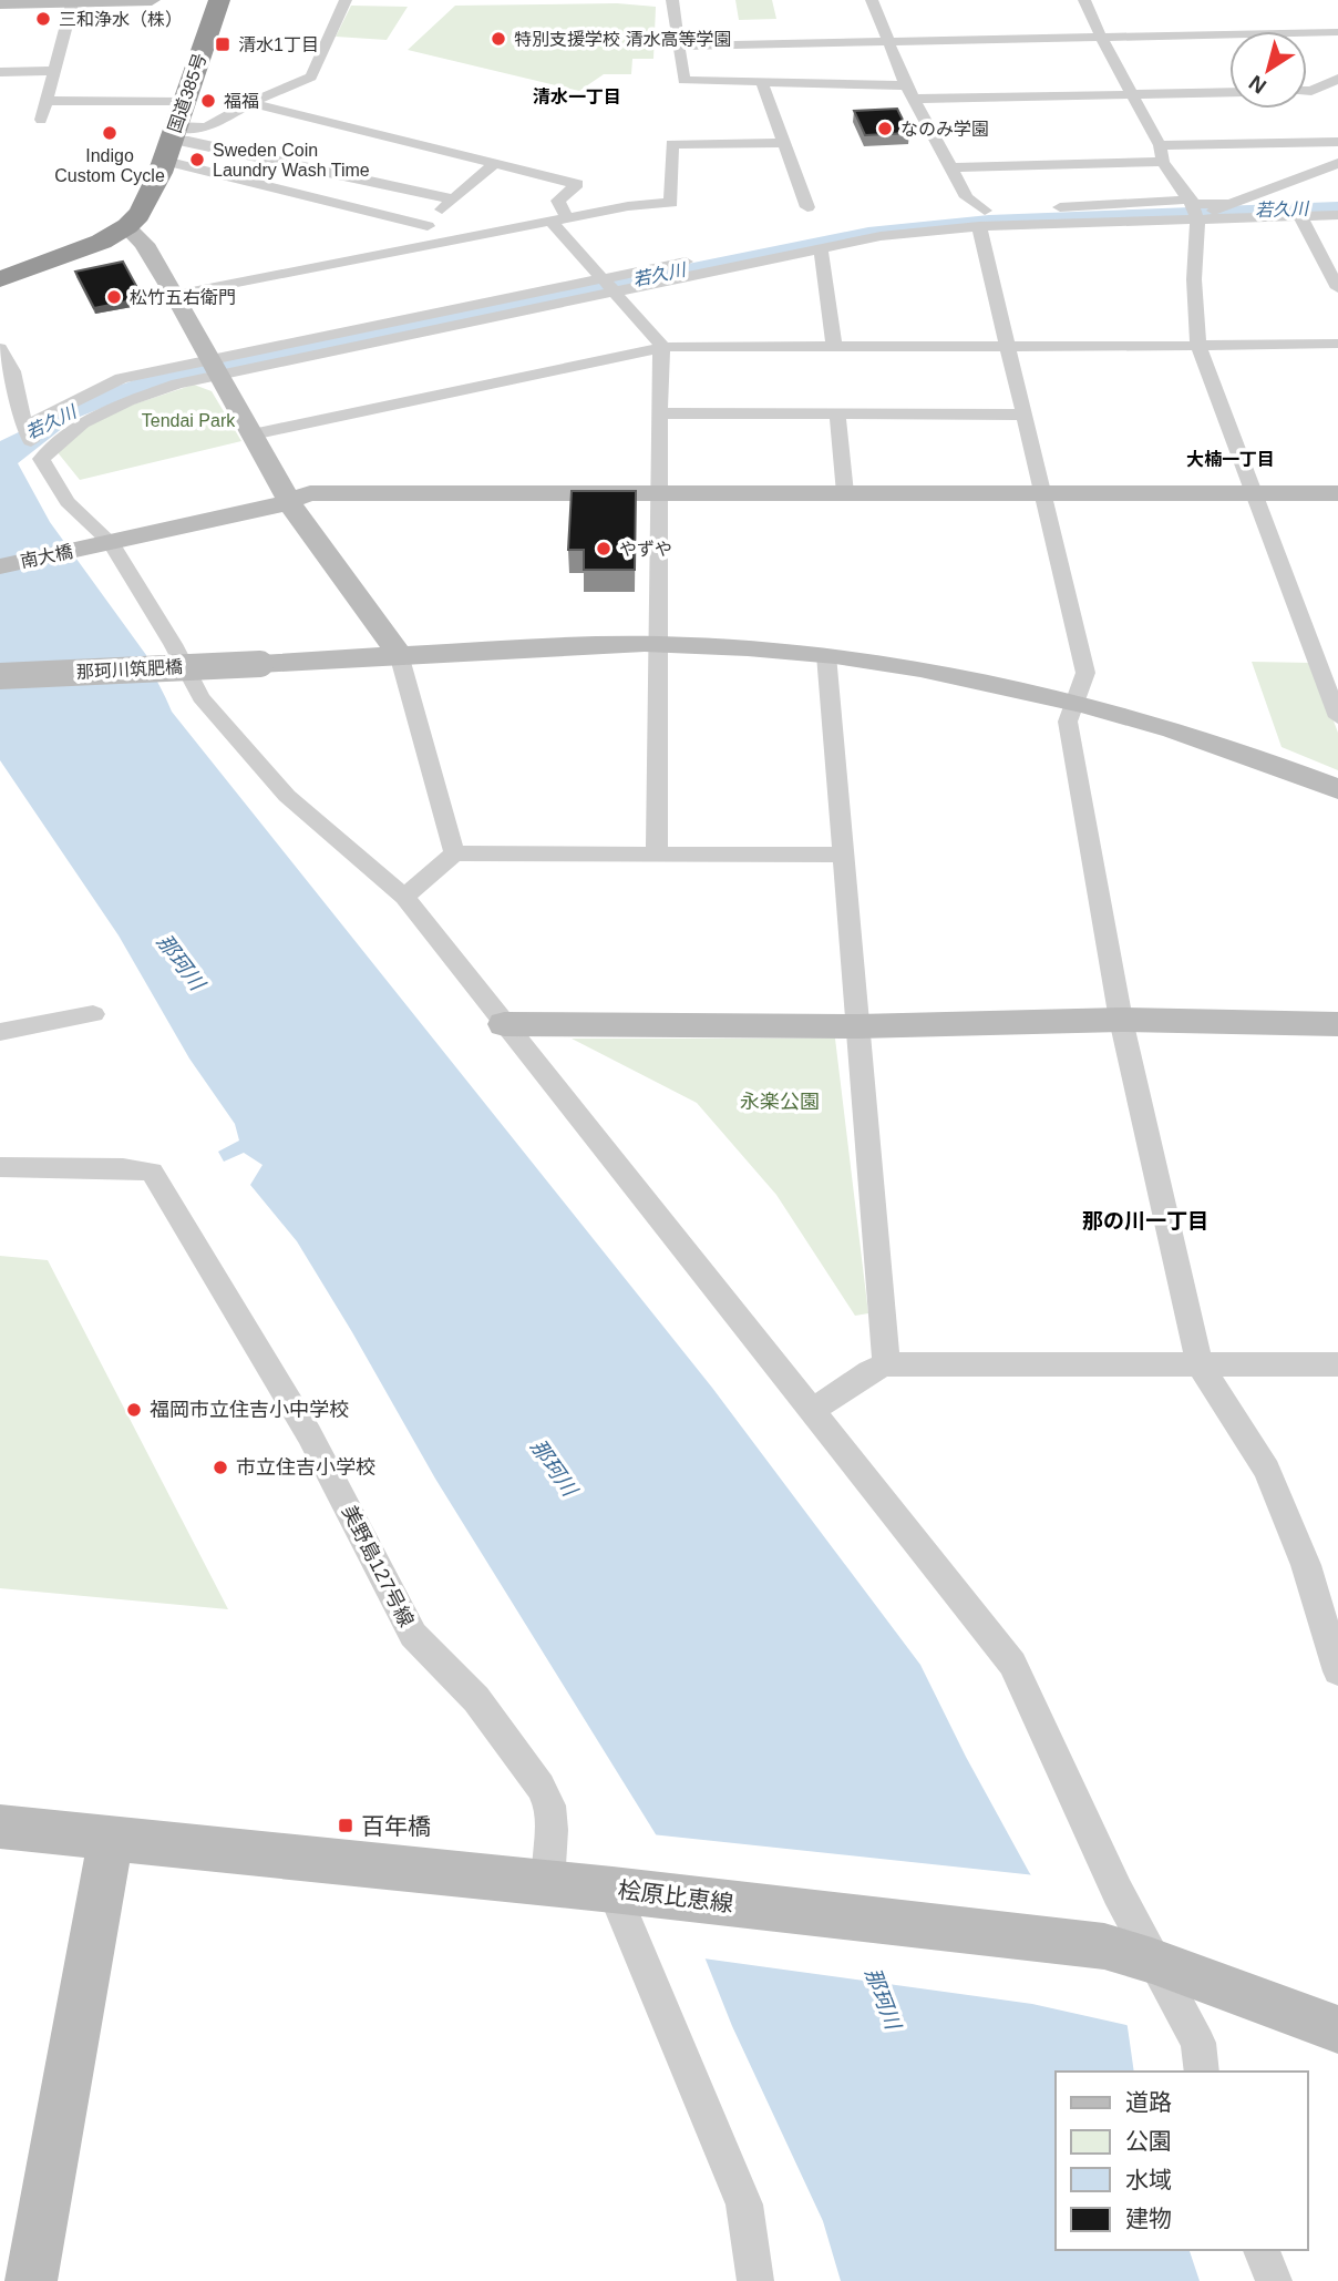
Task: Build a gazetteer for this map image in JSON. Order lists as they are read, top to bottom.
{
  "streets": {
    "highway": ["国道385号"],
    "street": [
      "南大橋",
      "那珂川筑肥橋",
      "美野島127号線",
      "桧原比恵線"
    ]
  },
  "crossings": [
    ["美野島127号線", "桧原比恵線"]
  ],
  "districts": ["清水一丁目", "大楠一丁目", "那の川一丁目"],
  "water": ["若久川", "那珂川"],
  "parks": ["Tendai Park", "永楽公園"],
  "places": {
    "other": [
      "三和浄水（株）",
      "特別支援学校 清水高等学園",
      "福福",
      "なのみ学園",
      "Indigo Custom Cycle",
      "Sweden Coin Laundry Wash Time",
      "松竹五右衛門",
      "やずや",
      "福岡市立住吉小中学校",
      "市立住吉小学校"
    ],
    "transit": ["清水1丁目", "百年橋"]
  },
  "legend": [
    "道路",
    "公園",
    "水域",
    "建物"
  ],
  "north": "bottom left"
}
